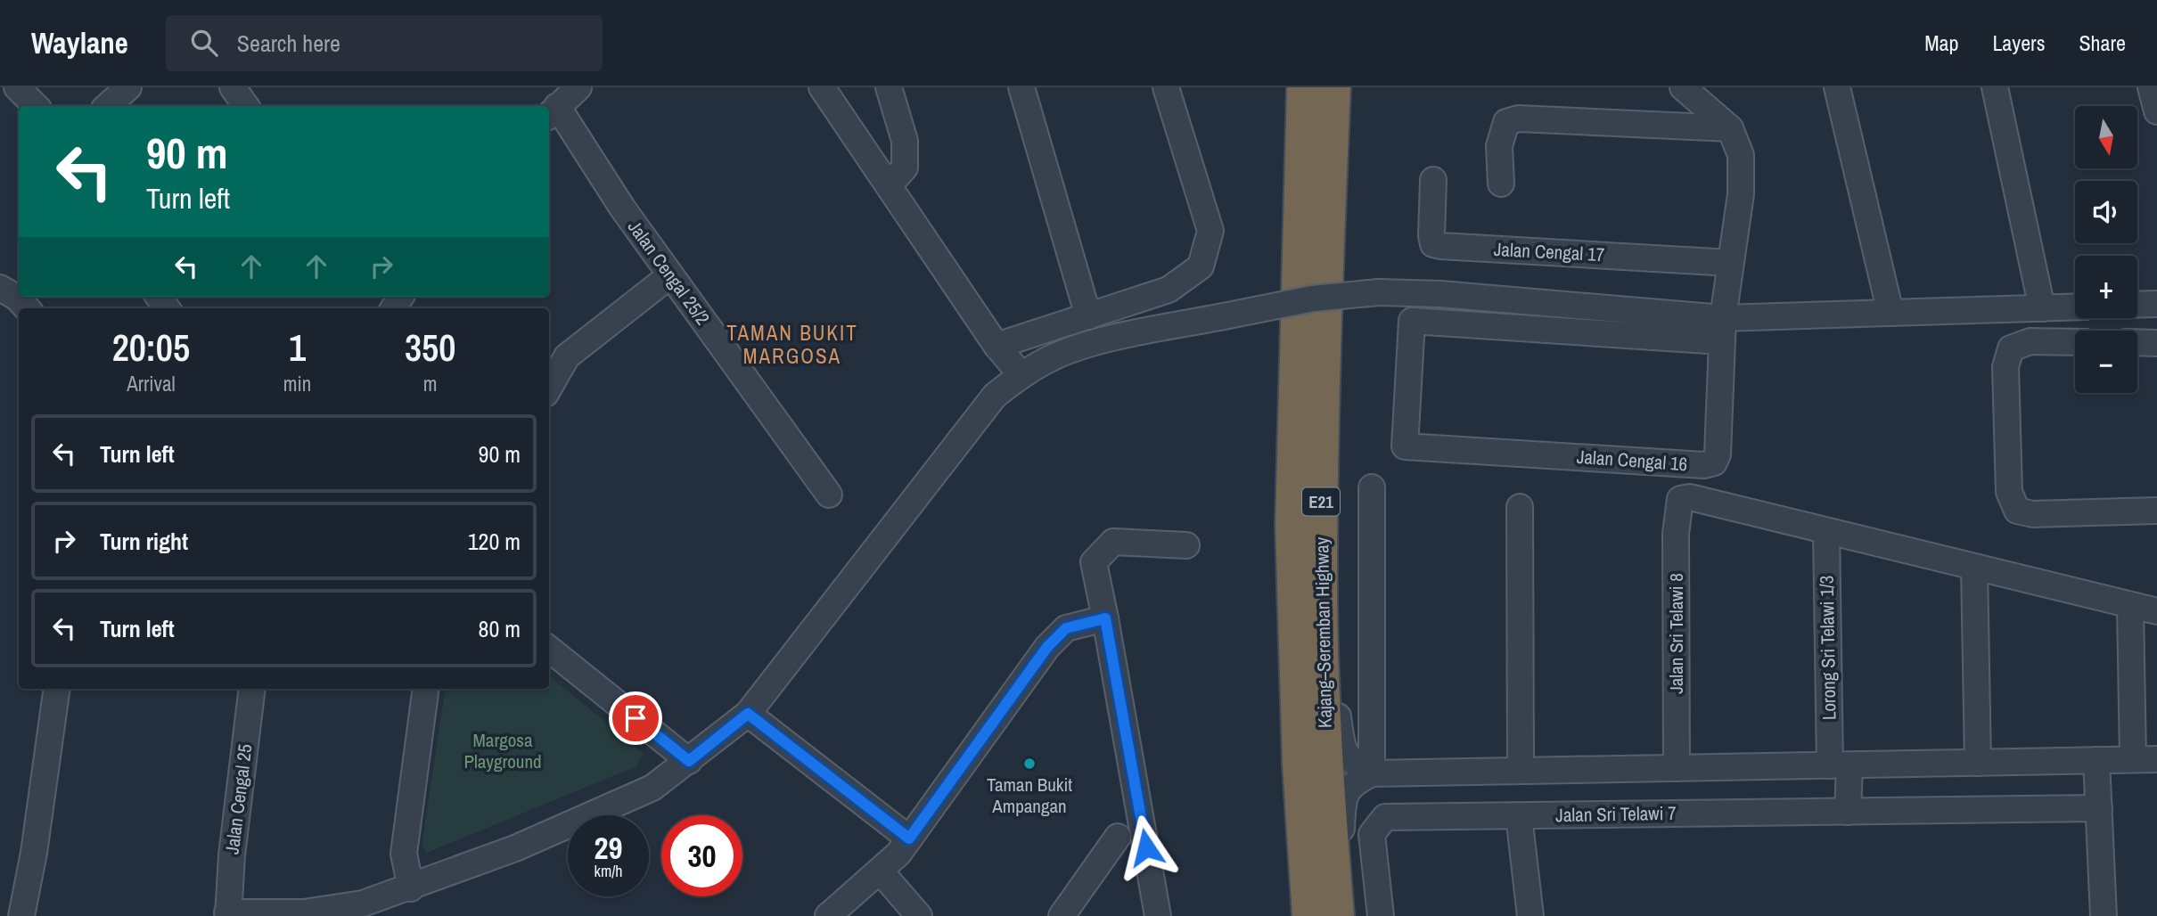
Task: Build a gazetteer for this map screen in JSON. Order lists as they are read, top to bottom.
{
  "streets": {
    "highway": ["E21", "Kajang–Seremban Highway"],
    "street": [
      "Jalan Cengal 17",
      "Jalan Cengal 25/2",
      "Jalan Cengal 16",
      "Jalan Sri Telawi 8",
      "Lorong Sri Telawi 1/3",
      "Jalan Cengal 25",
      "Jalan Sri Telawi 7"
    ]
  },
  "crossings": [
    ["Jalan Cengal 17", "Jalan Cengal 16"],
    ["Jalan Sri Telawi 8", "Lorong Sri Telawi 1/3"],
    ["Lorong Sri Telawi 1/3", "Jalan Sri Telawi 7"]
  ],
  "districts": ["TAMAN BUKIT MARGOSA"],
  "parks": ["Margosa Playground"],
  "places": ["Taman Bukit Ampangan"],
  "north": "bottom",
  "page": {
    "header": "Waylane",
    "search": "Search here",
    "nav": ["Map", "Layers", "Share"],
    "map_buttons": ["+", "−"],
    "turn": ["90 m", "Turn left"],
    "eta": [
      "20:05",
      "Arrival",
      "1",
      "min",
      "350",
      "m"
    ],
    "list": [
      {
        "name": "Turn left",
        "value": "90 m"
      },
      {
        "name": "Turn right",
        "value": "120 m"
      },
      {
        "name": "Turn left",
        "value": "80 m"
      }
    ],
    "speed": "29 km/h",
    "limit": "30"
  }
}
